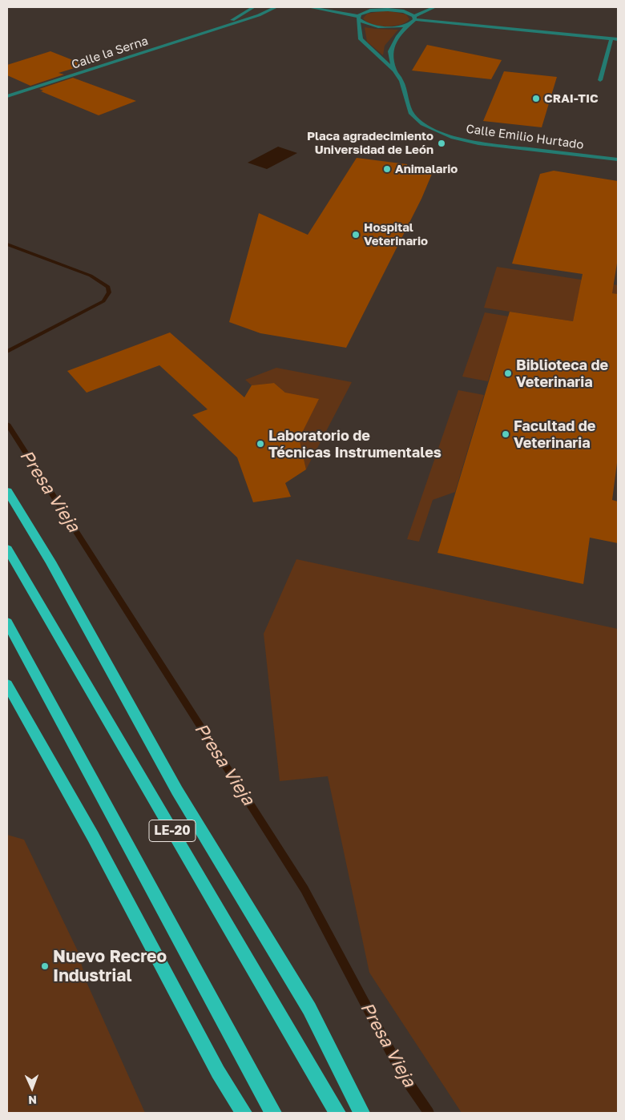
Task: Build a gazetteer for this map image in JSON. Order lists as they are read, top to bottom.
{
  "streets": {
    "highway": ["LE-20"],
    "street": ["Calle la Serna", "Calle Emilio Hurtado"]
  },
  "water": ["Presa Vieja"],
  "places": [
    "CRAI-TIC",
    "Placa agradecimiento Universidad de León",
    "Animalario",
    "Hospital Veterinario",
    "Biblioteca de Veterinaria",
    "Facultad de Veterinaria",
    "Laboratorio de Técnicas Instrumentales",
    "Nuevo Recreo Industrial"
  ],
  "north": "bottom"
}
